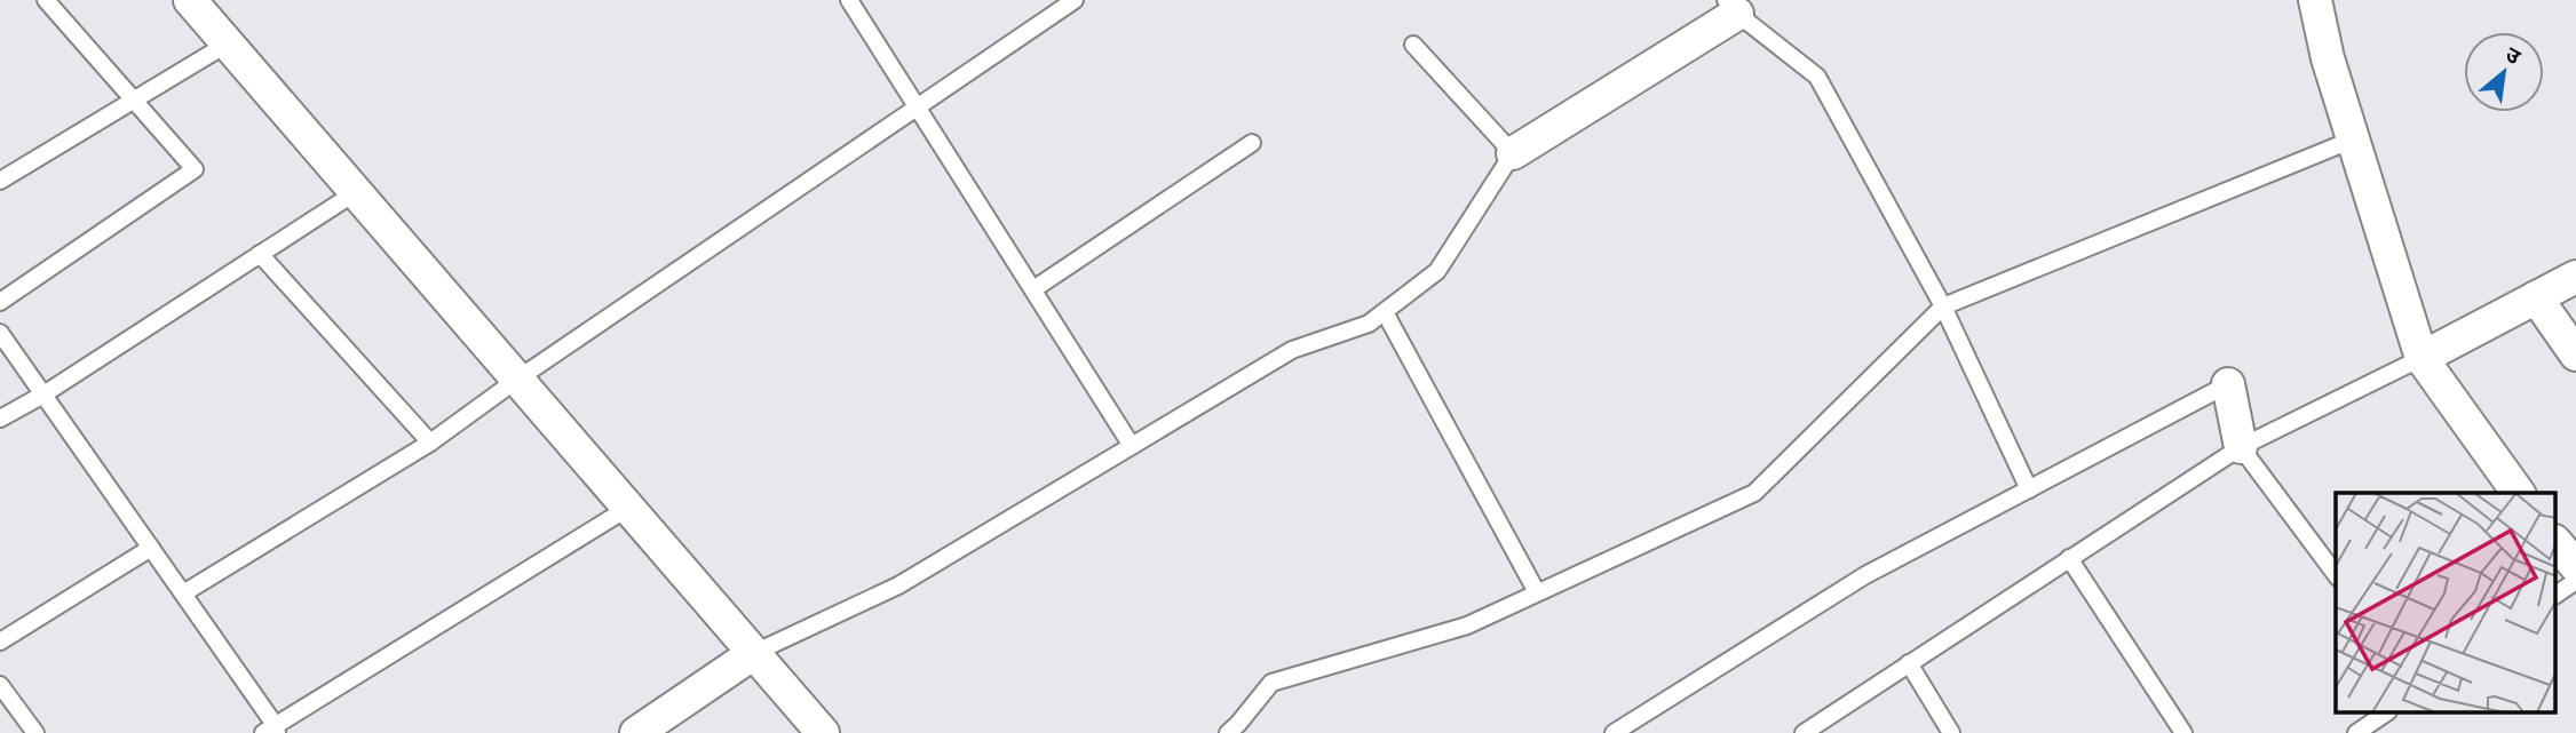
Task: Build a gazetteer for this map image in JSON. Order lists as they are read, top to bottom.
{
  "north": "top right"
}
